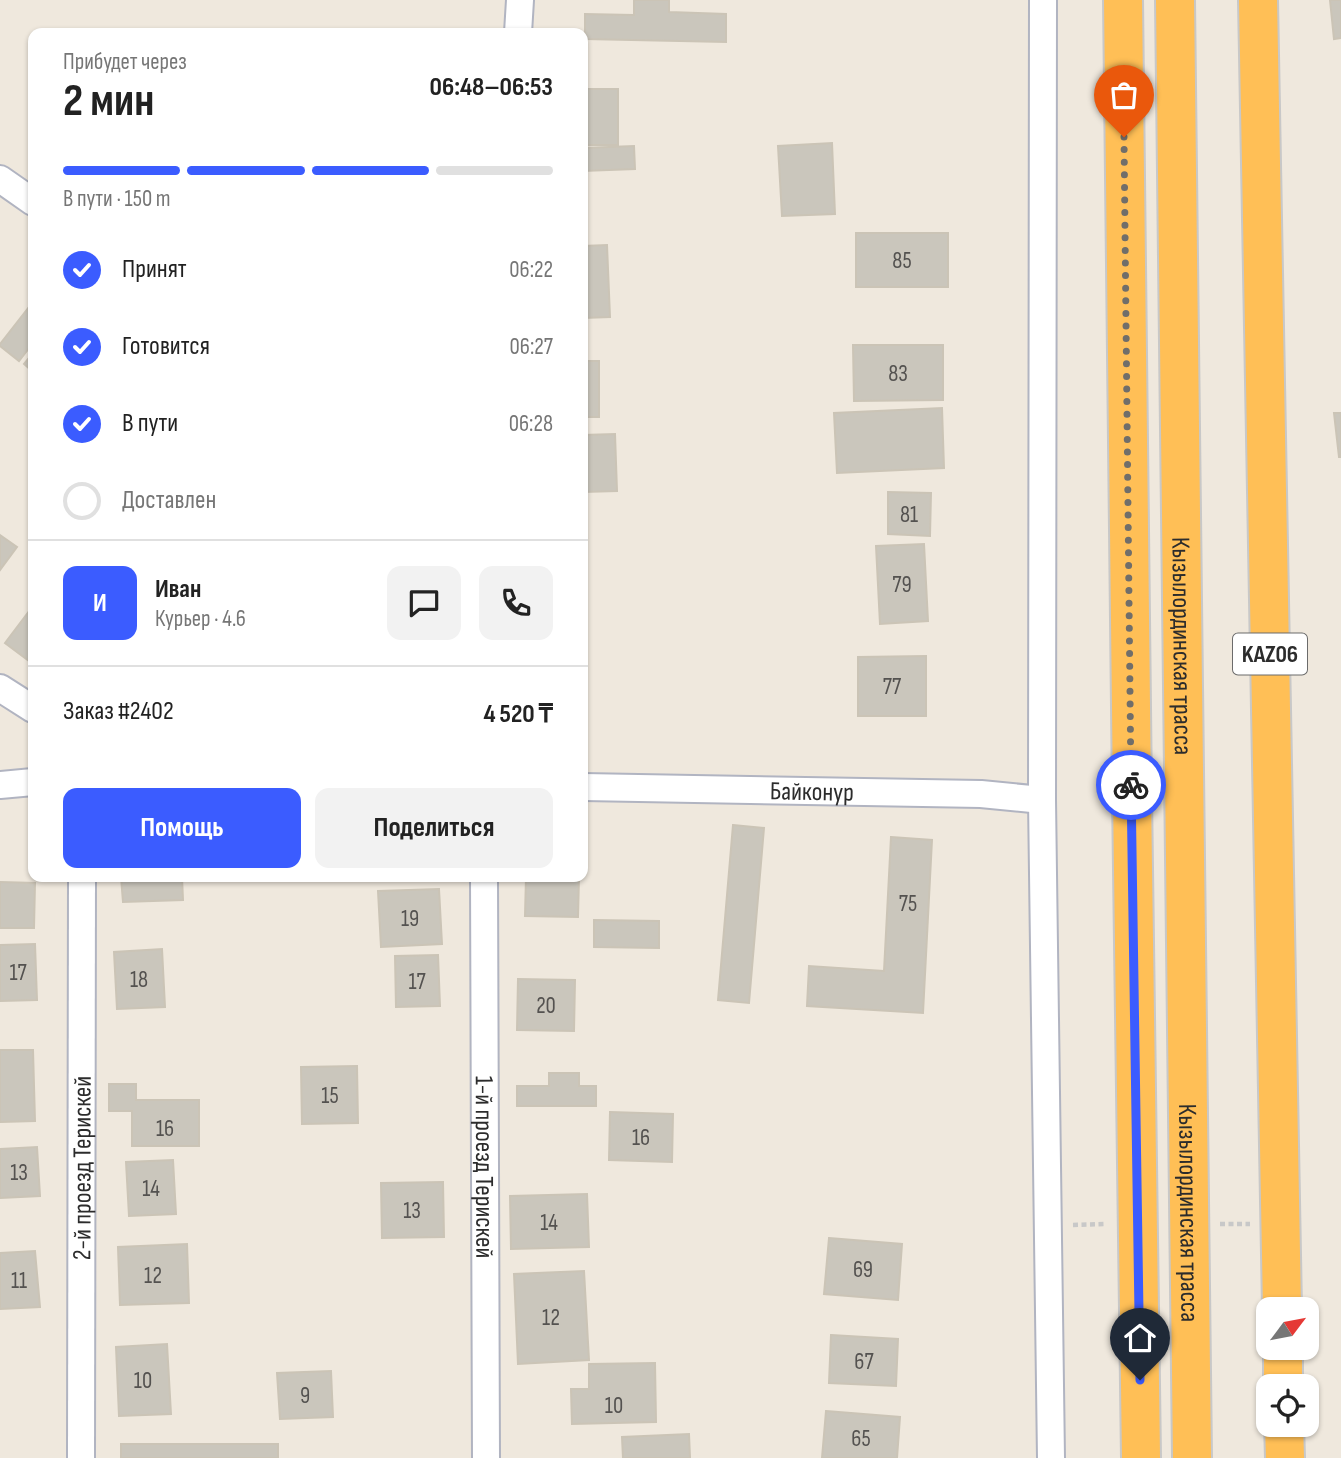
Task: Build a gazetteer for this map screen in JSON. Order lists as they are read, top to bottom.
{
  "streets": {
    "highway": ["Кызылординская трасса", "KАZ06"],
    "street": ["Байконур", "2-й проезд Терискей", "1-й проезд Терискей"]
  },
  "house_numbers": [
    "85",
    "83",
    "81",
    "79",
    "77",
    "75",
    "19",
    "17",
    "18",
    "17",
    "20",
    "15",
    "16",
    "16",
    "13",
    "14",
    "13",
    "14",
    "69",
    "12",
    "11",
    "12",
    "67",
    "10",
    "9",
    "10",
    "65"
  ],
  "north": "top right",
  "page": {
    "heading": ["2 мин", "Прибудет через", "06:48–06:53"],
    "panel": [
      "Иван",
      "Курьер · 4.6",
      "Заказ #2402",
      "4 520 ₸"
    ],
    "bar": "В пути · 150 m",
    "list": [
      ["Принят", "06:22"],
      ["Готовится", "06:27"],
      ["В пути", "06:28"],
      "Доставлен"
    ],
    "round": "И",
    "buttons": ["Помощь", "Поделиться"]
  }
}
